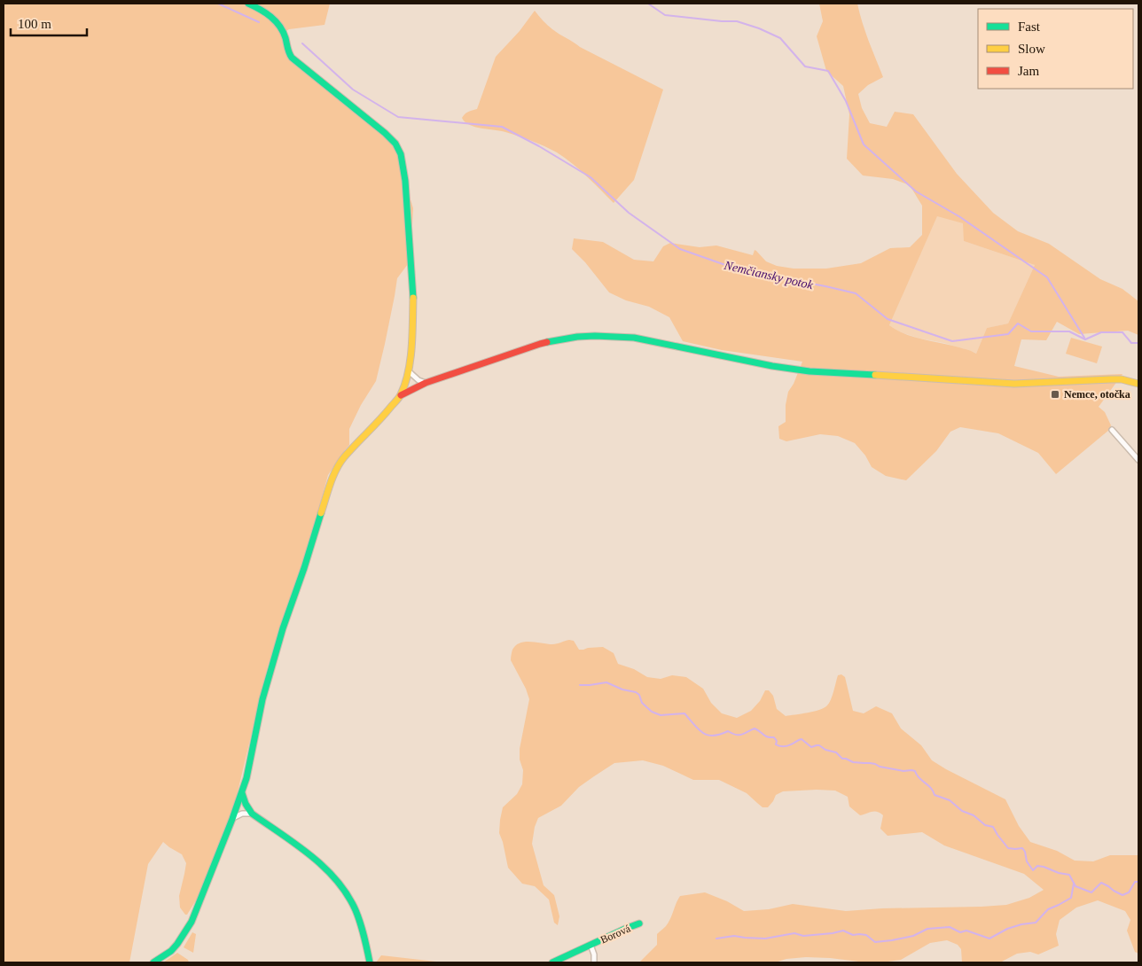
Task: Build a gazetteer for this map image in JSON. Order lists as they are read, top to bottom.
{
  "streets": {
    "street": ["Borová"]
  },
  "water": ["Nemčiansky potok"],
  "places": {
    "transit": ["Nemce, otočka"]
  },
  "legend": ["Fast", "Slow", "Jam"],
  "scale_bar": "100 m"
}
